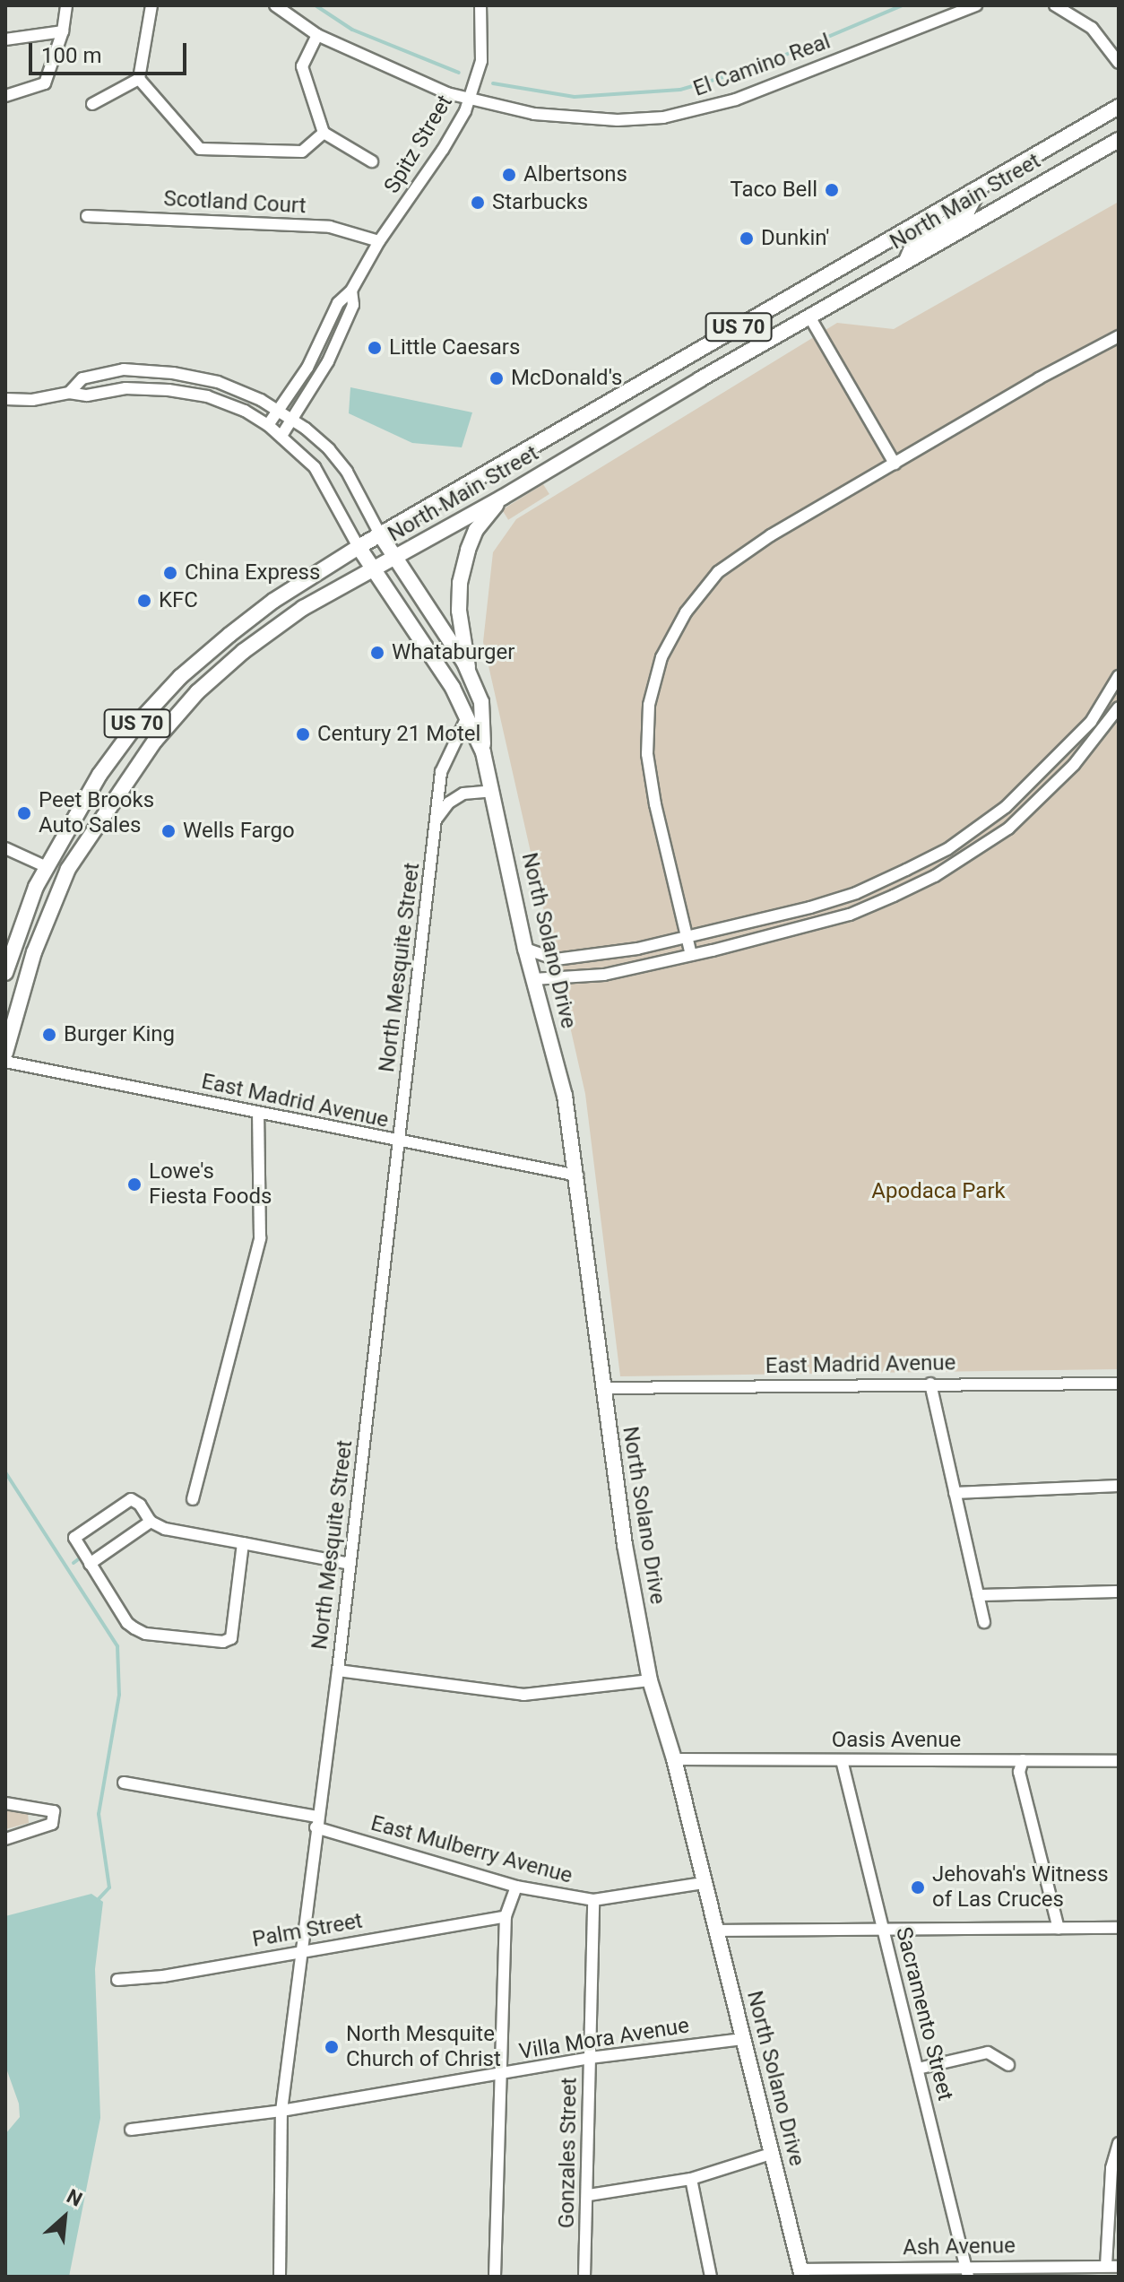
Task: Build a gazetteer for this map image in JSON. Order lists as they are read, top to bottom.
{
  "streets": {
    "main road": ["North Main Street", "US 70", "North Solano Drive"],
    "street": [
      "El Camino Real",
      "Spitz Street",
      "Scotland Court",
      "North Mesquite Street",
      "East Madrid Avenue",
      "Oasis Avenue",
      "East Mulberry Avenue",
      "Palm Street",
      "Sacramento Street",
      "Villa Mora Avenue",
      "Gonzales Street",
      "Ash Avenue"
    ]
  },
  "crossings": [
    ["El Camino Real", "Spitz Street"],
    ["Spitz Street", "Scotland Court"],
    ["North Main Street", "North Solano Drive"],
    ["North Solano Drive", "North Mesquite Street"],
    ["North Solano Drive", "East Madrid Avenue"],
    ["North Solano Drive", "Oasis Avenue"],
    ["North Solano Drive", "East Mulberry Avenue"],
    ["North Solano Drive", "Villa Mora Avenue"],
    ["North Solano Drive", "Ash Avenue"],
    ["North Mesquite Street", "East Madrid Avenue"],
    ["North Mesquite Street", "East Mulberry Avenue"],
    ["North Mesquite Street", "Palm Street"],
    ["North Mesquite Street", "Villa Mora Avenue"],
    ["Oasis Avenue", "Sacramento Street"],
    ["East Mulberry Avenue", "Gonzales Street"],
    ["Sacramento Street", "Ash Avenue"],
    ["Villa Mora Avenue", "Gonzales Street"]
  ],
  "parks": ["Apodaca Park"],
  "places": [
    "Albertsons",
    "Taco Bell",
    "Starbucks",
    "Dunkin'",
    "Little Caesars",
    "McDonald's",
    "China Express",
    "KFC",
    "Whataburger",
    "Century 21 Motel",
    "Peet Brooks Auto Sales",
    "Wells Fargo",
    "Burger King",
    "Lowe's Fiesta Foods",
    "Jehovah's Witness of Las Cruces",
    "North Mesquite Church of Christ"
  ],
  "scale_bar": "100 m",
  "north": "top right"
}
